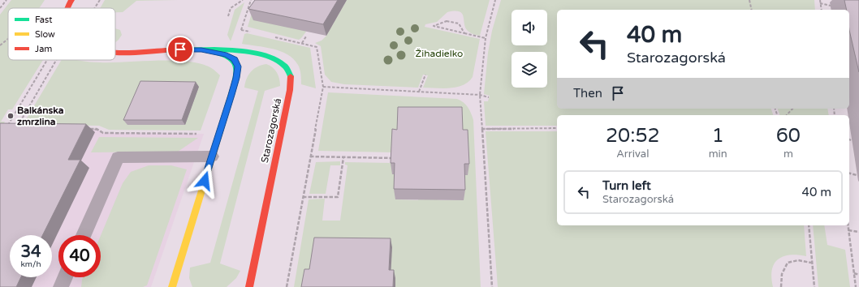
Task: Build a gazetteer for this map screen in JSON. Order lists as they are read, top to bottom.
{
  "streets": {
    "street": ["Starozagorská"]
  },
  "parks": ["Žihadielko"],
  "places": ["Balkánska zmrzlina"],
  "legend": ["Fast", "Slow", "Jam"],
  "page": {
    "turn": ["40 m", "Starozagorská"],
    "then": "Then",
    "eta": [
      "20:52",
      "Arrival",
      "1",
      "min",
      "60",
      "m"
    ],
    "list": [
      {
        "name": "Turn left",
        "note": "Starozagorská",
        "value": "40 m"
      }
    ],
    "speed": "34 km/h",
    "limit": "40"
  }
}
